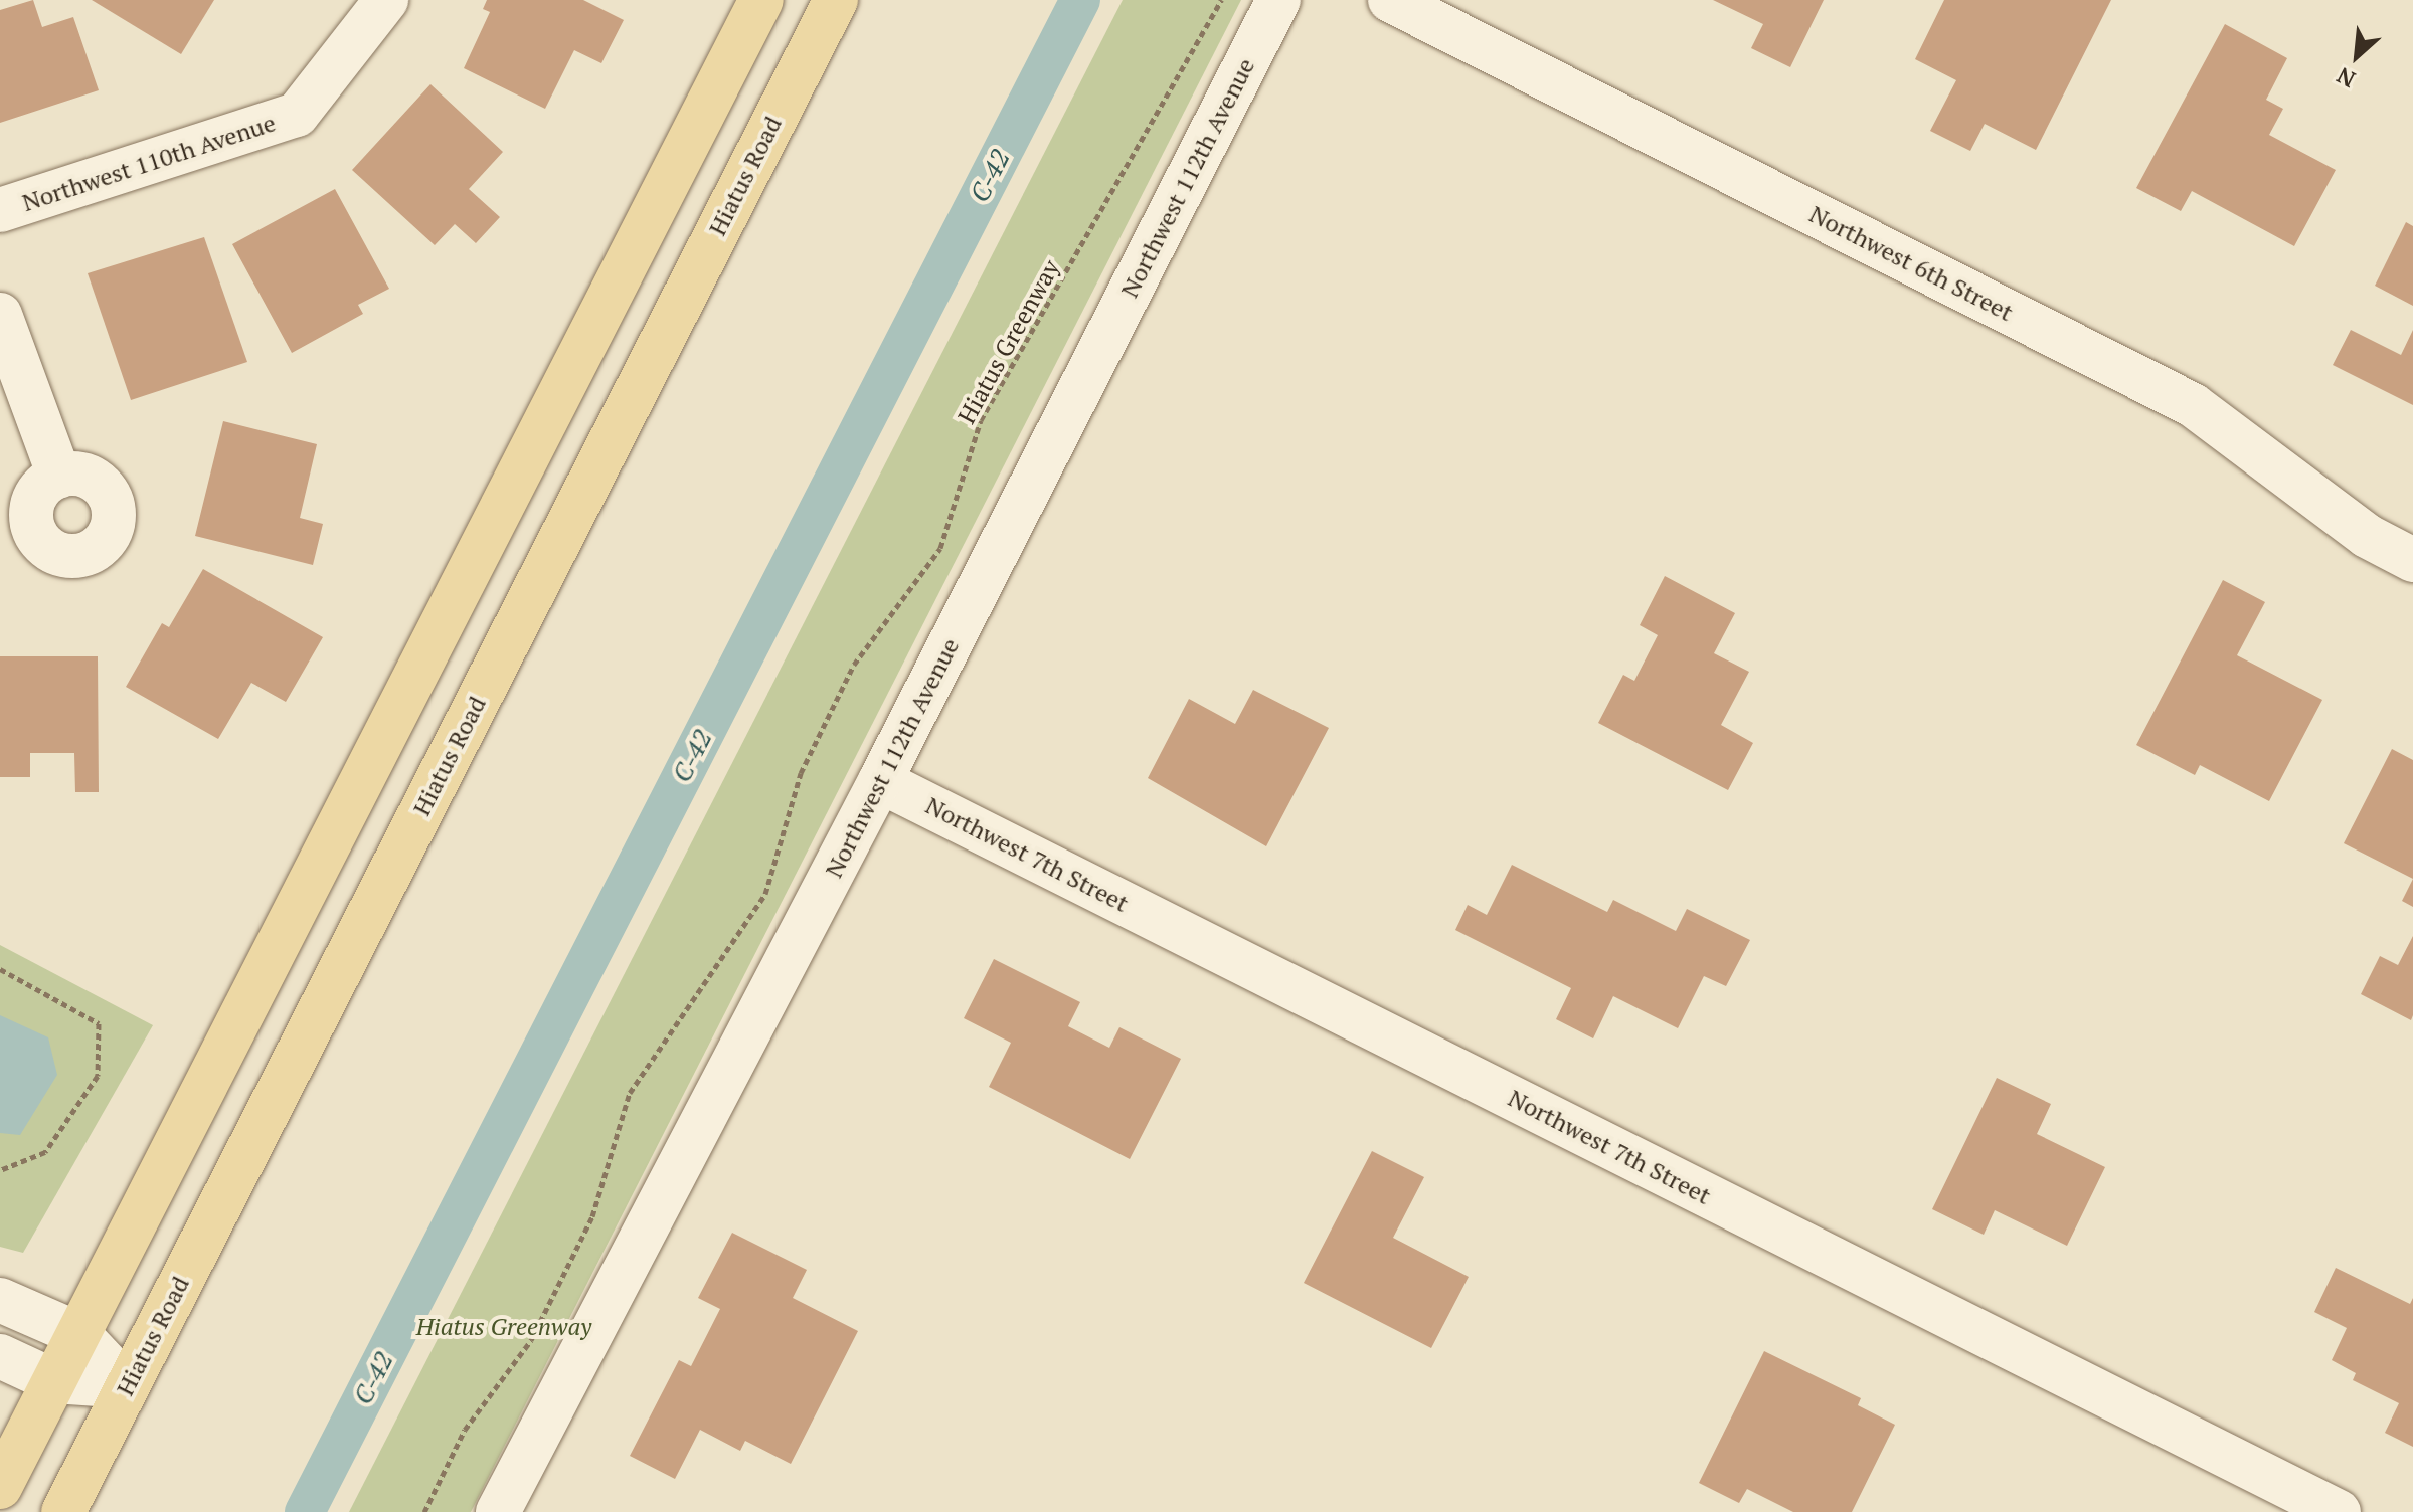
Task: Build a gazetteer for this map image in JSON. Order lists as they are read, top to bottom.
{
  "streets": {
    "main road": ["Hiatus Road"],
    "street": [
      "Northwest 110th Avenue",
      "Northwest 112th Avenue",
      "Northwest 6th Street",
      "Northwest 7th Street"
    ],
    "path": ["Hiatus Greenway"]
  },
  "crossings": [
    ["Northwest 112th Avenue", "Northwest 7th Street"]
  ],
  "water": ["C-42"],
  "parks": ["Hiatus Greenway"],
  "north": "bottom left"
}
